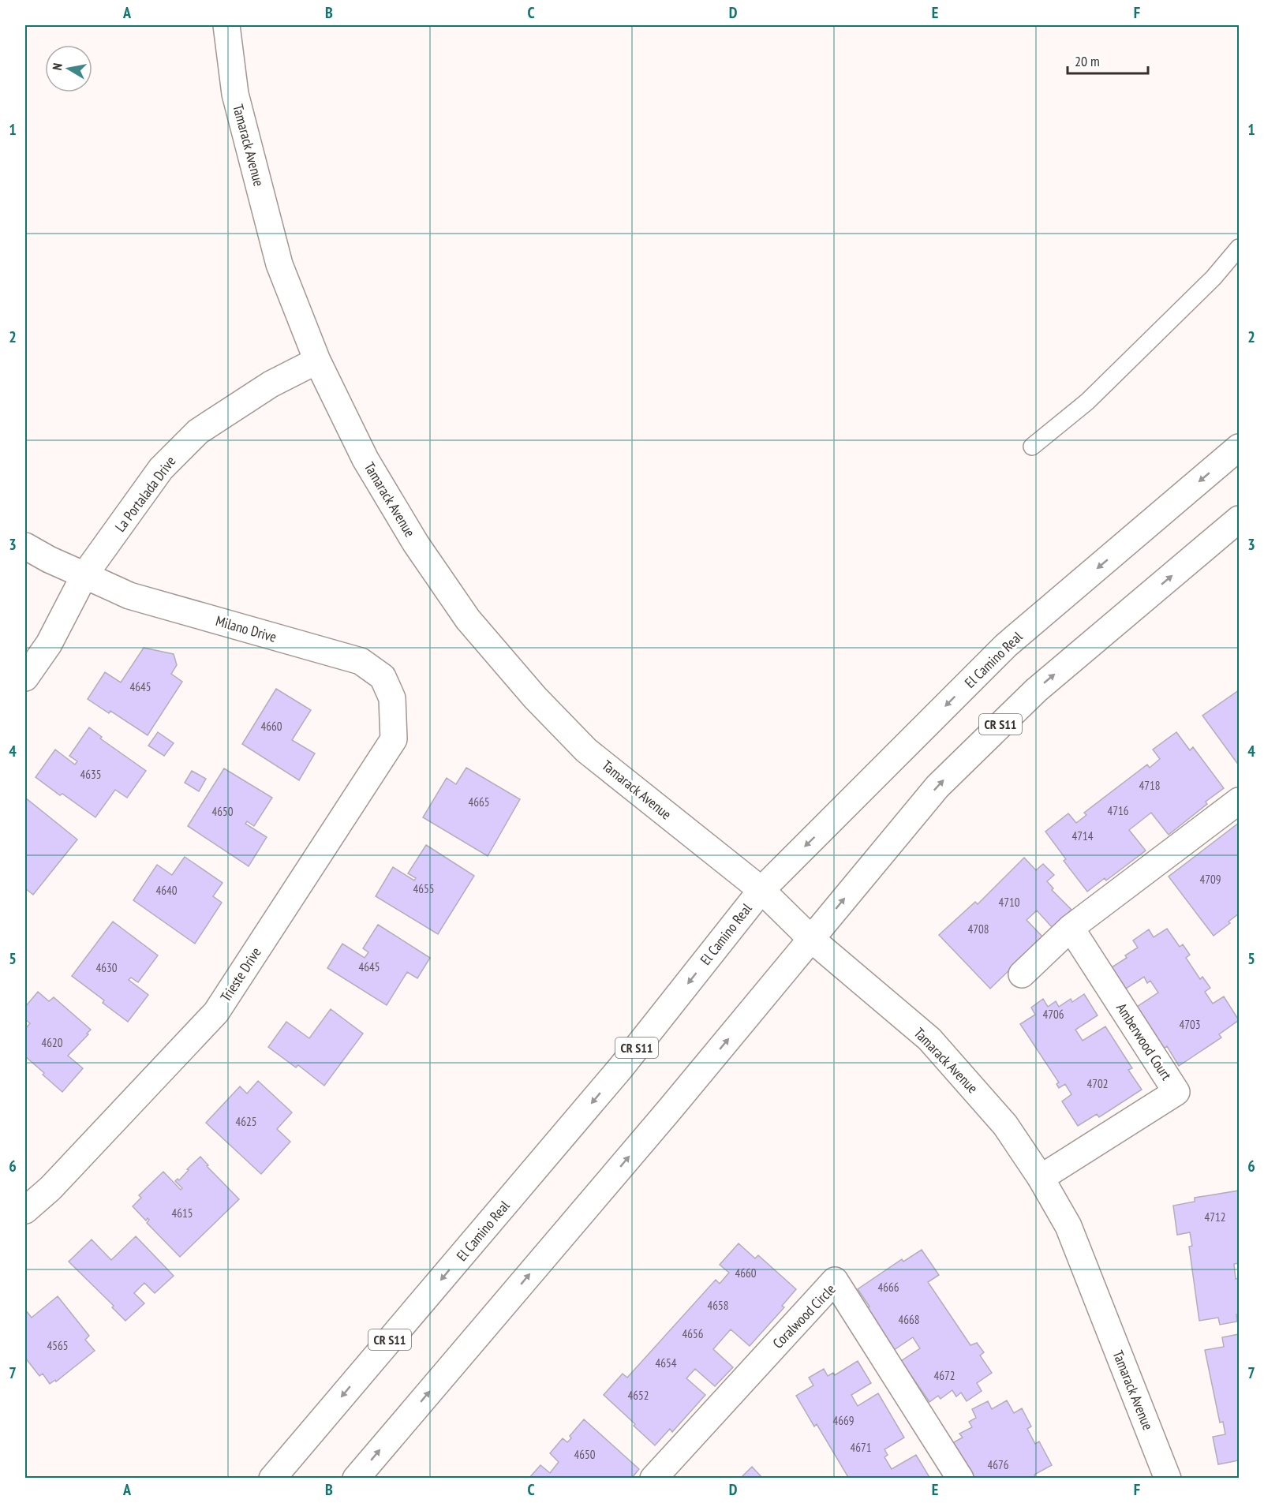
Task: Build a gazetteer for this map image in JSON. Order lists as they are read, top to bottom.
{
  "streets": {
    "main road": [
      "Tamarack Avenue",
      "La Portalada Drive",
      "Milano Drive",
      "El Camino Real",
      "CR S11",
      "Trieste Drive",
      "Amberwood Court",
      "Coralwood Circle"
    ]
  },
  "crossings": [
    ["Tamarack Avenue", "La Portalada Drive"],
    ["Tamarack Avenue", "El Camino Real"],
    ["Tamarack Avenue", "CR S11"],
    ["Tamarack Avenue", "Amberwood Court"],
    ["La Portalada Drive", "Milano Drive"],
    ["Milano Drive", "Trieste Drive"]
  ],
  "house_numbers": [
    "4645",
    "4660",
    "4635",
    "4718",
    "4665",
    "4716",
    "4650",
    "4714",
    "4709",
    "4655",
    "4640",
    "4710",
    "4708",
    "4645",
    "4630",
    "4706",
    "4703",
    "4620",
    "4702",
    "4625",
    "4615",
    "4712",
    "4660",
    "4666",
    "4658",
    "4668",
    "4656",
    "4565",
    "4654",
    "4672",
    "4652",
    "4669",
    "4671",
    "4650",
    "4676"
  ],
  "scale_bar": "20 m",
  "north": "left",
  "grid": {
    "columns": [
      "A",
      "B",
      "C",
      "D",
      "E",
      "F"
    ],
    "rows": [
      "1",
      "2",
      "3",
      "4",
      "5",
      "6",
      "7"
    ]
  }
}
